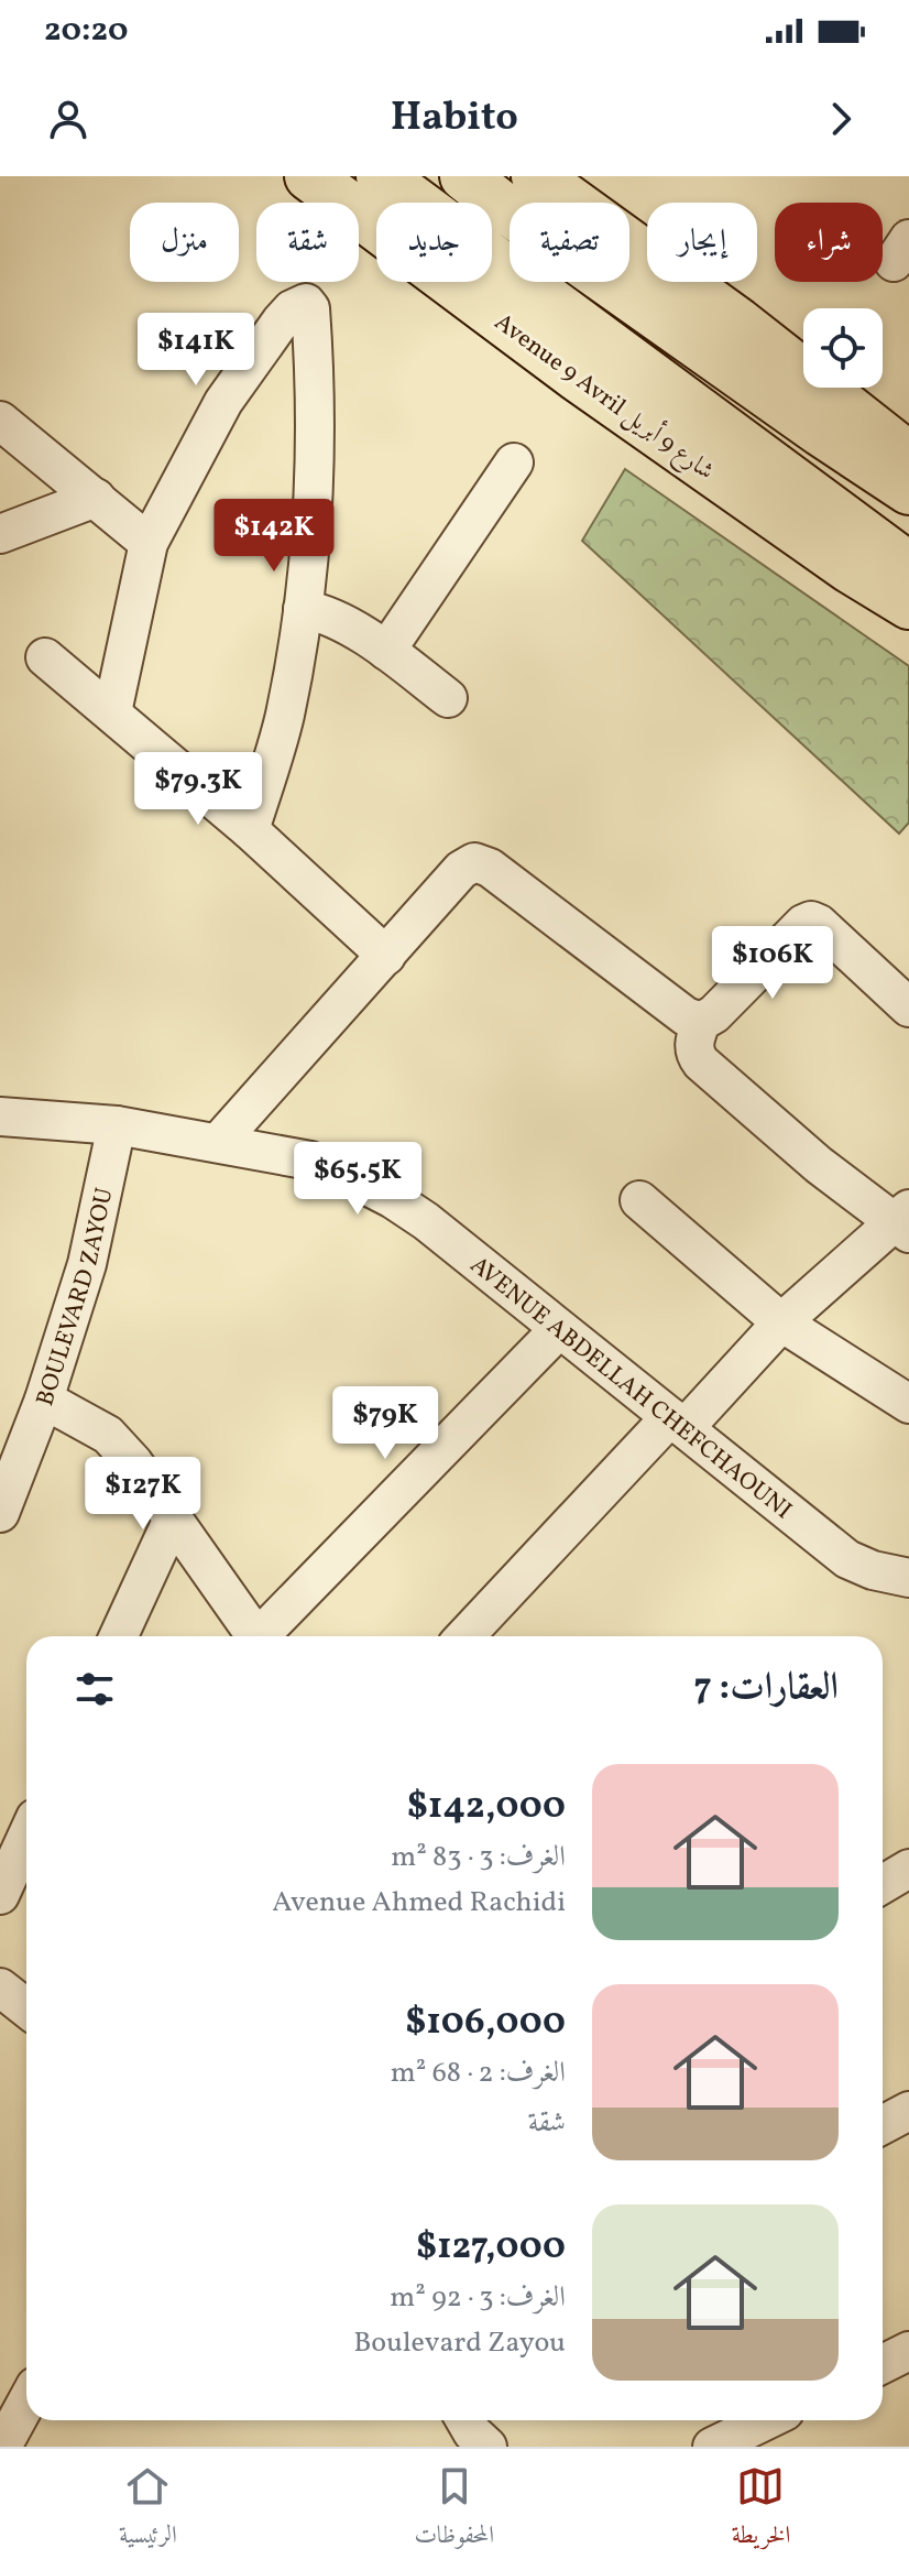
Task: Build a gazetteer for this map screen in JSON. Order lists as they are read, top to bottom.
{
  "streets": {
    "highway": ["Avenue 9 Avril شارع 9 أبريل"],
    "street": ["BOULEVARD ZAYOU", "AVENUE ABDELLAH CHEFCHAOUNI"]
  },
  "crossings": [
    ["BOULEVARD ZAYOU", "AVENUE ABDELLAH CHEFCHAOUNI"]
  ],
  "page": {
    "status": "20:20",
    "header": "Habito",
    "chip": [
      "شراء",
      "إيجار",
      "تصفية",
      "جديد",
      "شقة",
      "منزل"
    ],
    "price": [
      "$141K",
      "$142K",
      "$79.3K",
      "$106K",
      "$65.5K",
      "$79K",
      "$127K"
    ],
    "heading": "العقارات: 7",
    "list": [
      {
        "name": "$142,000",
        "note": "الغرف: 3 · 83 m² · Avenue Ahmed Rachidi"
      },
      {
        "name": "$106,000",
        "note": "الغرف: 2 · 68 m² · شقة"
      },
      {
        "name": "$127,000",
        "note": "الغرف: 3 · 92 m² · Boulevard Zayou"
      }
    ],
    "tabs": ["الخريطة", "المحفوظات", "الرئيسية"]
  }
}
